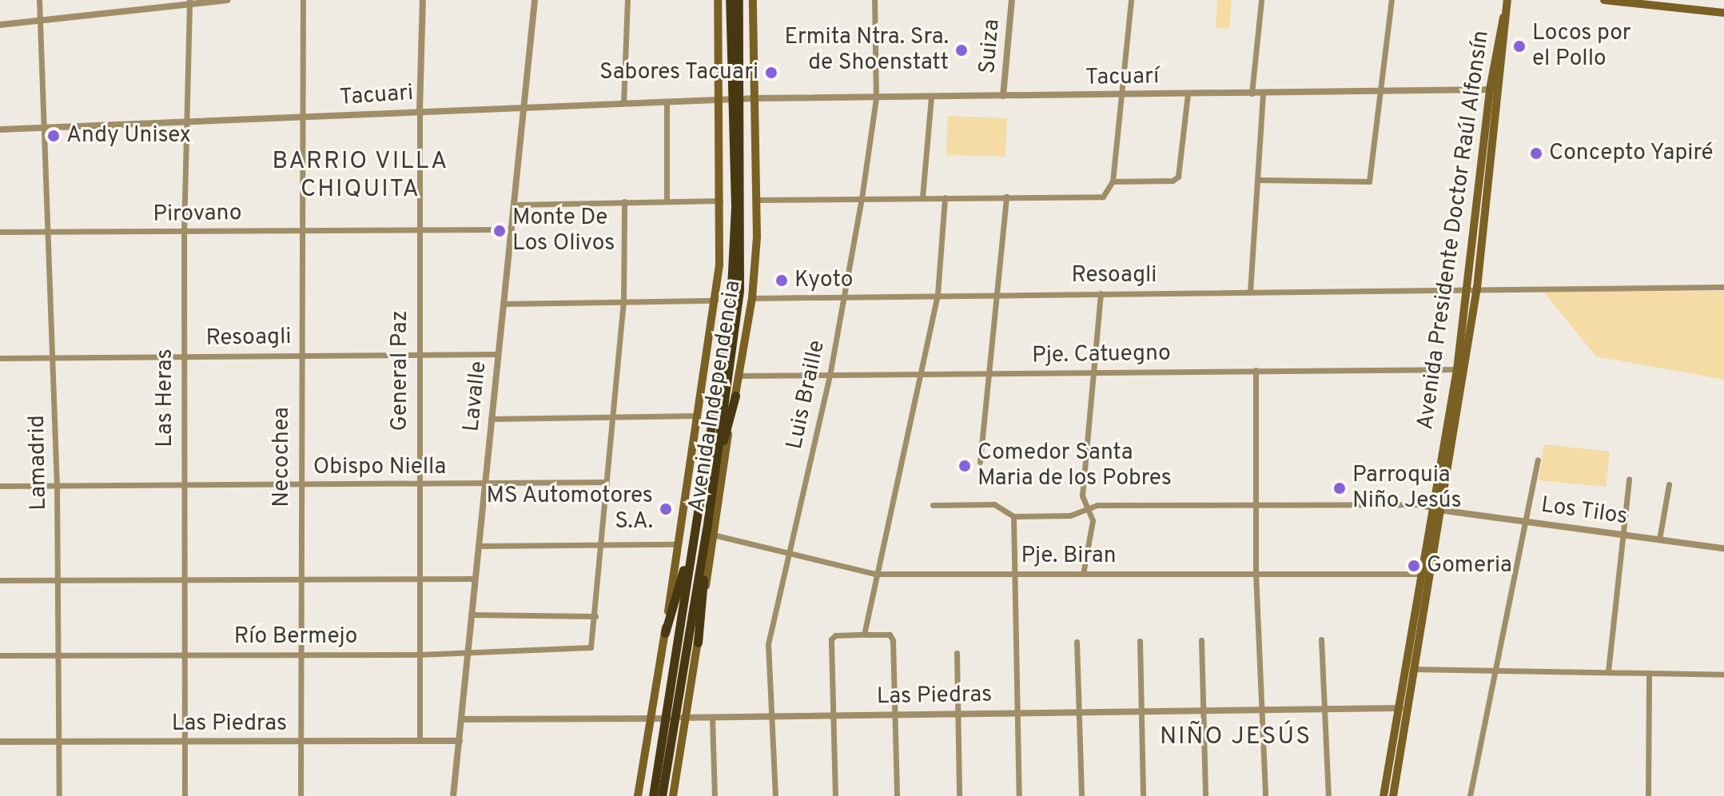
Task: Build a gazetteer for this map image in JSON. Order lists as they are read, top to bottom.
{
  "streets": {
    "highway": ["Avenida Independencia"],
    "main road": ["Avenida Presidente Doctor Raúl Alfonsín"],
    "street": [
      "Suiza",
      "Tacuarí",
      "Tacuari",
      "Pirovano",
      "Resoagli",
      "Pje. Catuegno",
      "General Paz",
      "Luis Braille",
      "Lavalle",
      "Las Heras",
      "Necochea",
      "Lamadrid",
      "Obispo Niella",
      "Los Tilos",
      "Pje. Biran",
      "Río Bermejo",
      "Las Piedras"
    ]
  },
  "crossings": [
    ["Suiza", "Tacuarí"],
    ["Tacuarí", "Tacuari"],
    ["Tacuarí", "Avenida Presidente Doctor Raúl Alfonsín"],
    ["Tacuarí", "Luis Braille"],
    ["Tacuarí", "Avenida Independencia"],
    ["Tacuari", "General Paz"],
    ["Tacuari", "Lavalle"],
    ["Tacuari", "Avenida Independencia"],
    ["Tacuari", "Las Heras"],
    ["Tacuari", "Necochea"],
    ["Tacuari", "Lamadrid"],
    ["Pirovano", "General Paz"],
    ["Pirovano", "Lavalle"],
    ["Pirovano", "Las Heras"],
    ["Pirovano", "Necochea"],
    ["Pirovano", "Lamadrid"],
    ["Avenida Presidente Doctor Raúl Alfonsín", "Resoagli"],
    ["Avenida Presidente Doctor Raúl Alfonsín", "Pje. Catuegno"],
    ["Avenida Presidente Doctor Raúl Alfonsín", "Los Tilos"],
    ["Avenida Presidente Doctor Raúl Alfonsín", "Pje. Biran"],
    ["Avenida Presidente Doctor Raúl Alfonsín", "Las Piedras"],
    ["Resoagli", "General Paz"],
    ["Resoagli", "Luis Braille"],
    ["Resoagli", "Lavalle"],
    ["Resoagli", "Avenida Independencia"],
    ["Resoagli", "Las Heras"],
    ["Resoagli", "Necochea"],
    ["Resoagli", "Lamadrid"],
    ["Pje. Catuegno", "Luis Braille"],
    ["Pje. Catuegno", "Avenida Independencia"],
    ["General Paz", "Obispo Niella"],
    ["General Paz", "Río Bermejo"],
    ["General Paz", "Las Piedras"],
    ["Luis Braille", "Pje. Biran"],
    ["Luis Braille", "Las Piedras"],
    ["Lavalle", "Obispo Niella"],
    ["Lavalle", "Río Bermejo"],
    ["Lavalle", "Las Piedras"],
    ["Avenida Independencia", "Pje. Biran"],
    ["Avenida Independencia", "Las Piedras"],
    ["Las Heras", "Obispo Niella"],
    ["Las Heras", "Río Bermejo"],
    ["Las Heras", "Las Piedras"],
    ["Necochea", "Obispo Niella"],
    ["Necochea", "Río Bermejo"],
    ["Necochea", "Las Piedras"],
    ["Lamadrid", "Obispo Niella"],
    ["Lamadrid", "Río Bermejo"],
    ["Lamadrid", "Las Piedras"]
  ],
  "districts": ["BARRIO VILLA CHIQUITA", "NIÑO JESÚS"],
  "places": [
    "Locos por el Pollo",
    "Ermita Ntra. Sra. de Shoenstatt",
    "Sabores Tacuari",
    "Andy Unisex",
    "Concepto Yapiré",
    "Monte De Los Olivos",
    "Kyoto",
    "Comedor Santa Maria de los Pobres",
    "Parroquia Niño Jesús",
    "MS Automotores S.A.",
    "Gomeria"
  ]
}
